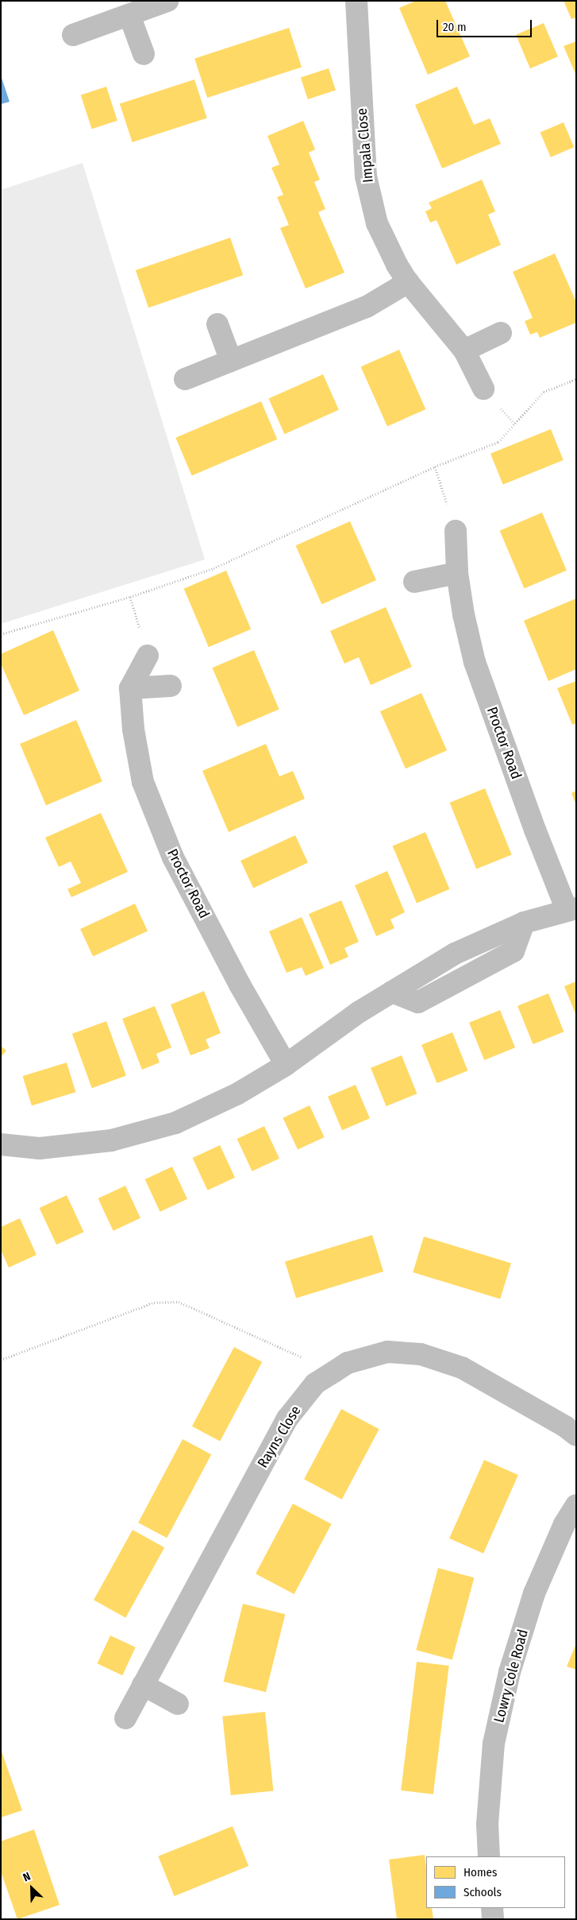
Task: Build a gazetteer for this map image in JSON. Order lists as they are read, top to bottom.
{
  "streets": {
    "street": [
      "Impala Close",
      "Proctor Road",
      "Rayns Close",
      "Lowry Cole Road"
    ]
  },
  "legend": ["Homes", "Schools"],
  "scale_bar": "20 m",
  "north": "top left"
}
